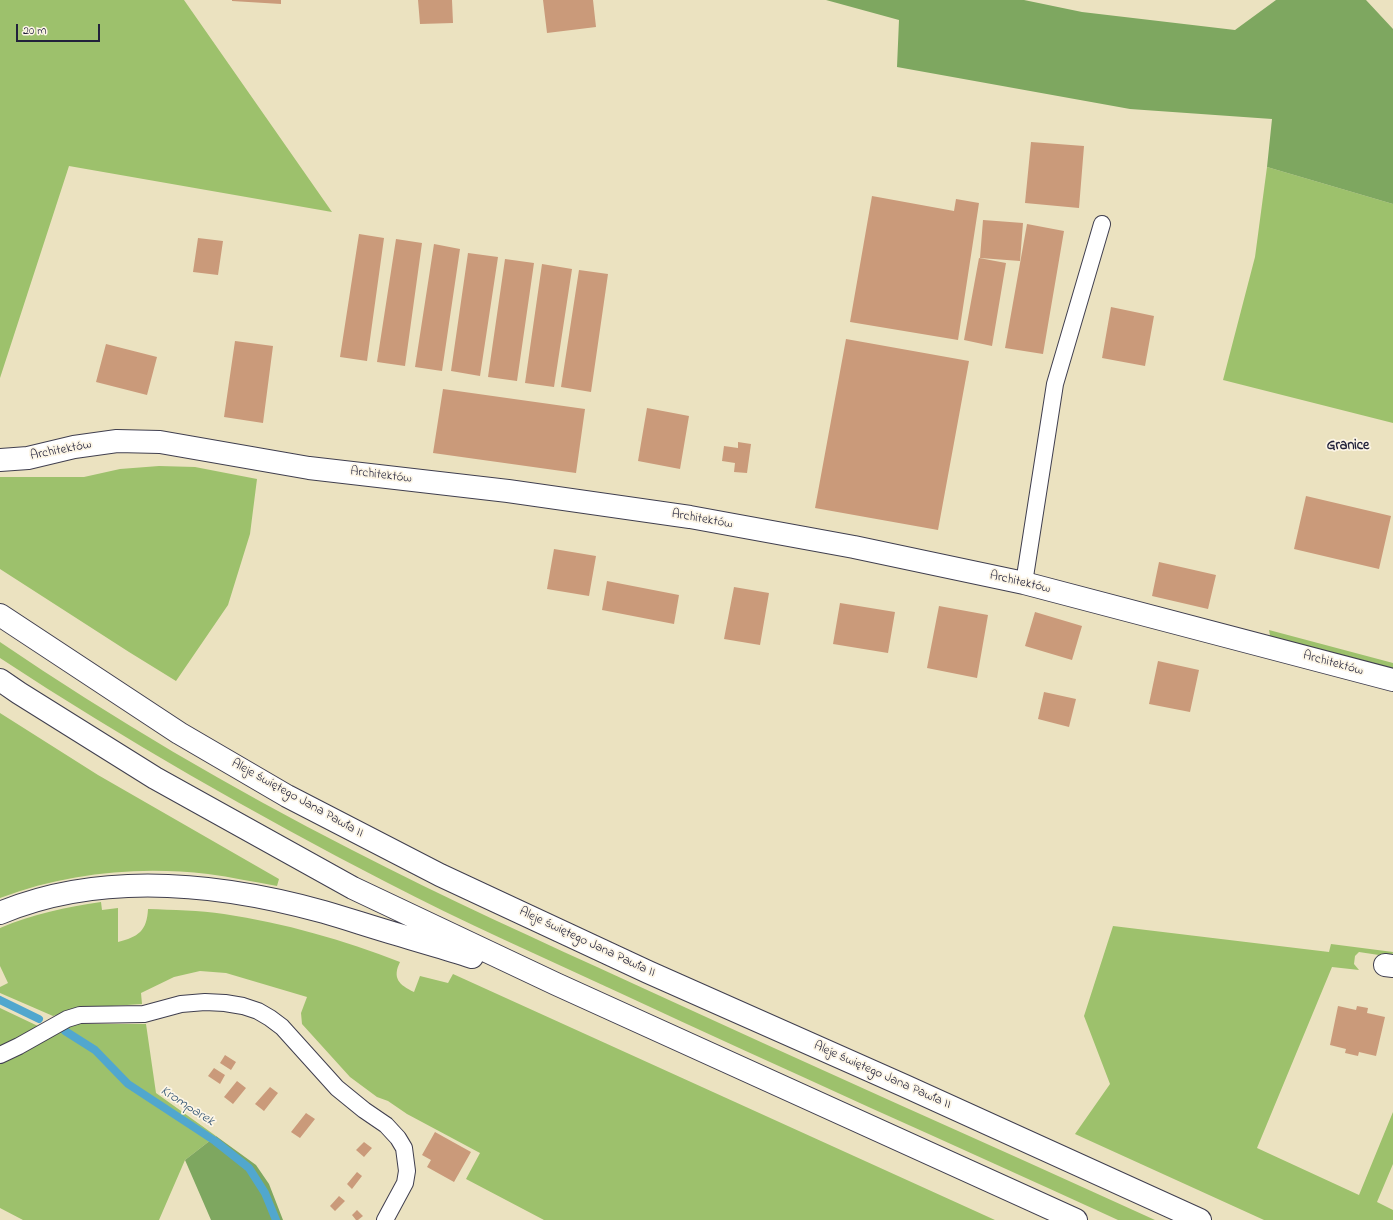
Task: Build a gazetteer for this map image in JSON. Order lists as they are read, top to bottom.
{
  "streets": {
    "main road": ["Architektów", "Aleje świętego Jana Pawła II"]
  },
  "districts": ["Granice"],
  "water": ["Kromparek"],
  "scale_bar": "20 m"
}
